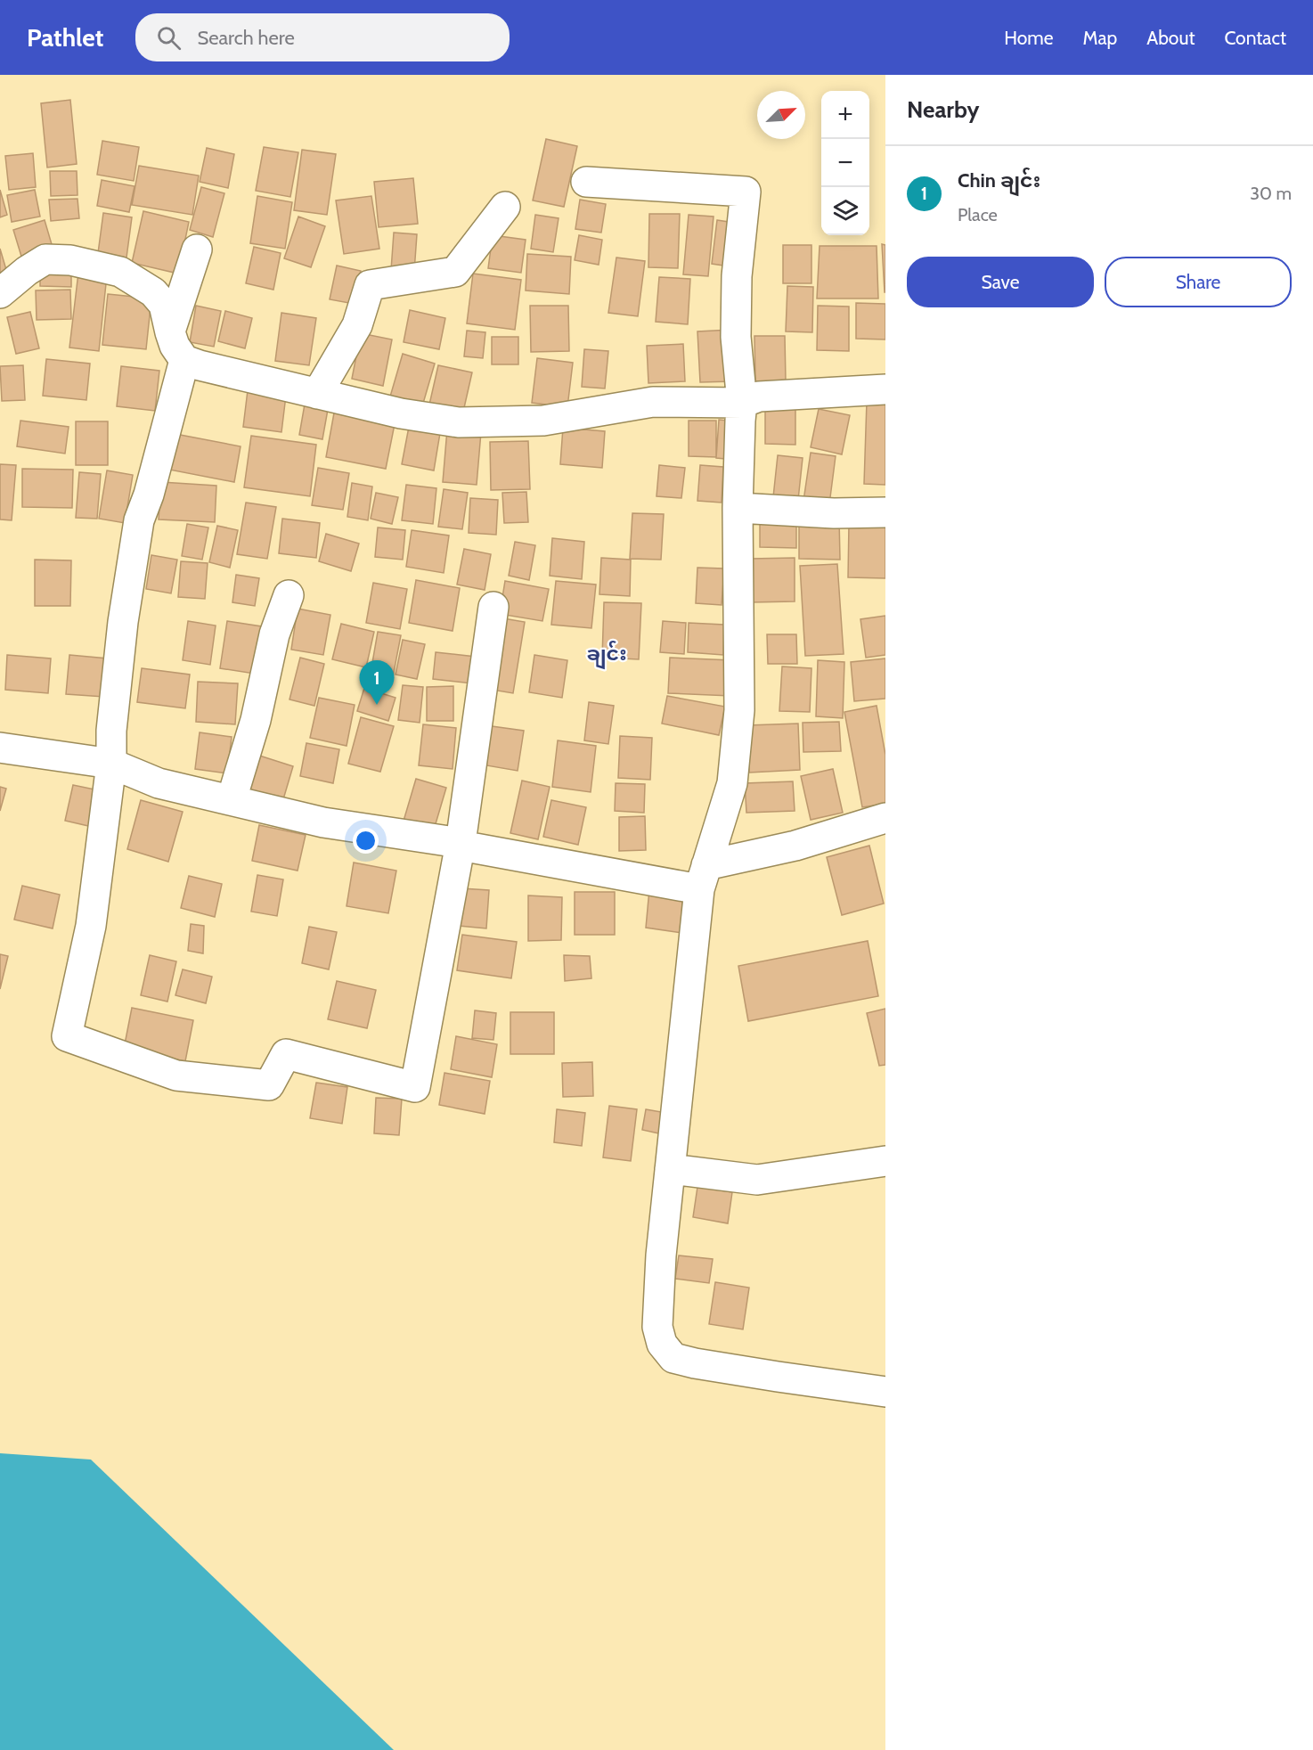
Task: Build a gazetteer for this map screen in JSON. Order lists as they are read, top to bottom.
{
  "districts": ["ချင်း"],
  "north": "top right",
  "page": {
    "header": "Pathlet",
    "search": "Search here",
    "nav": [
      "Home",
      "Map",
      "About",
      "Contact"
    ],
    "heading": "Nearby",
    "map_buttons": ["+", "−"],
    "list": [
      {
        "mark": "1",
        "name": "Chin ချင်း",
        "note": "Place",
        "value": "30 m"
      }
    ],
    "buttons": ["Save", "Share"],
    "pins": "1"
  }
}
